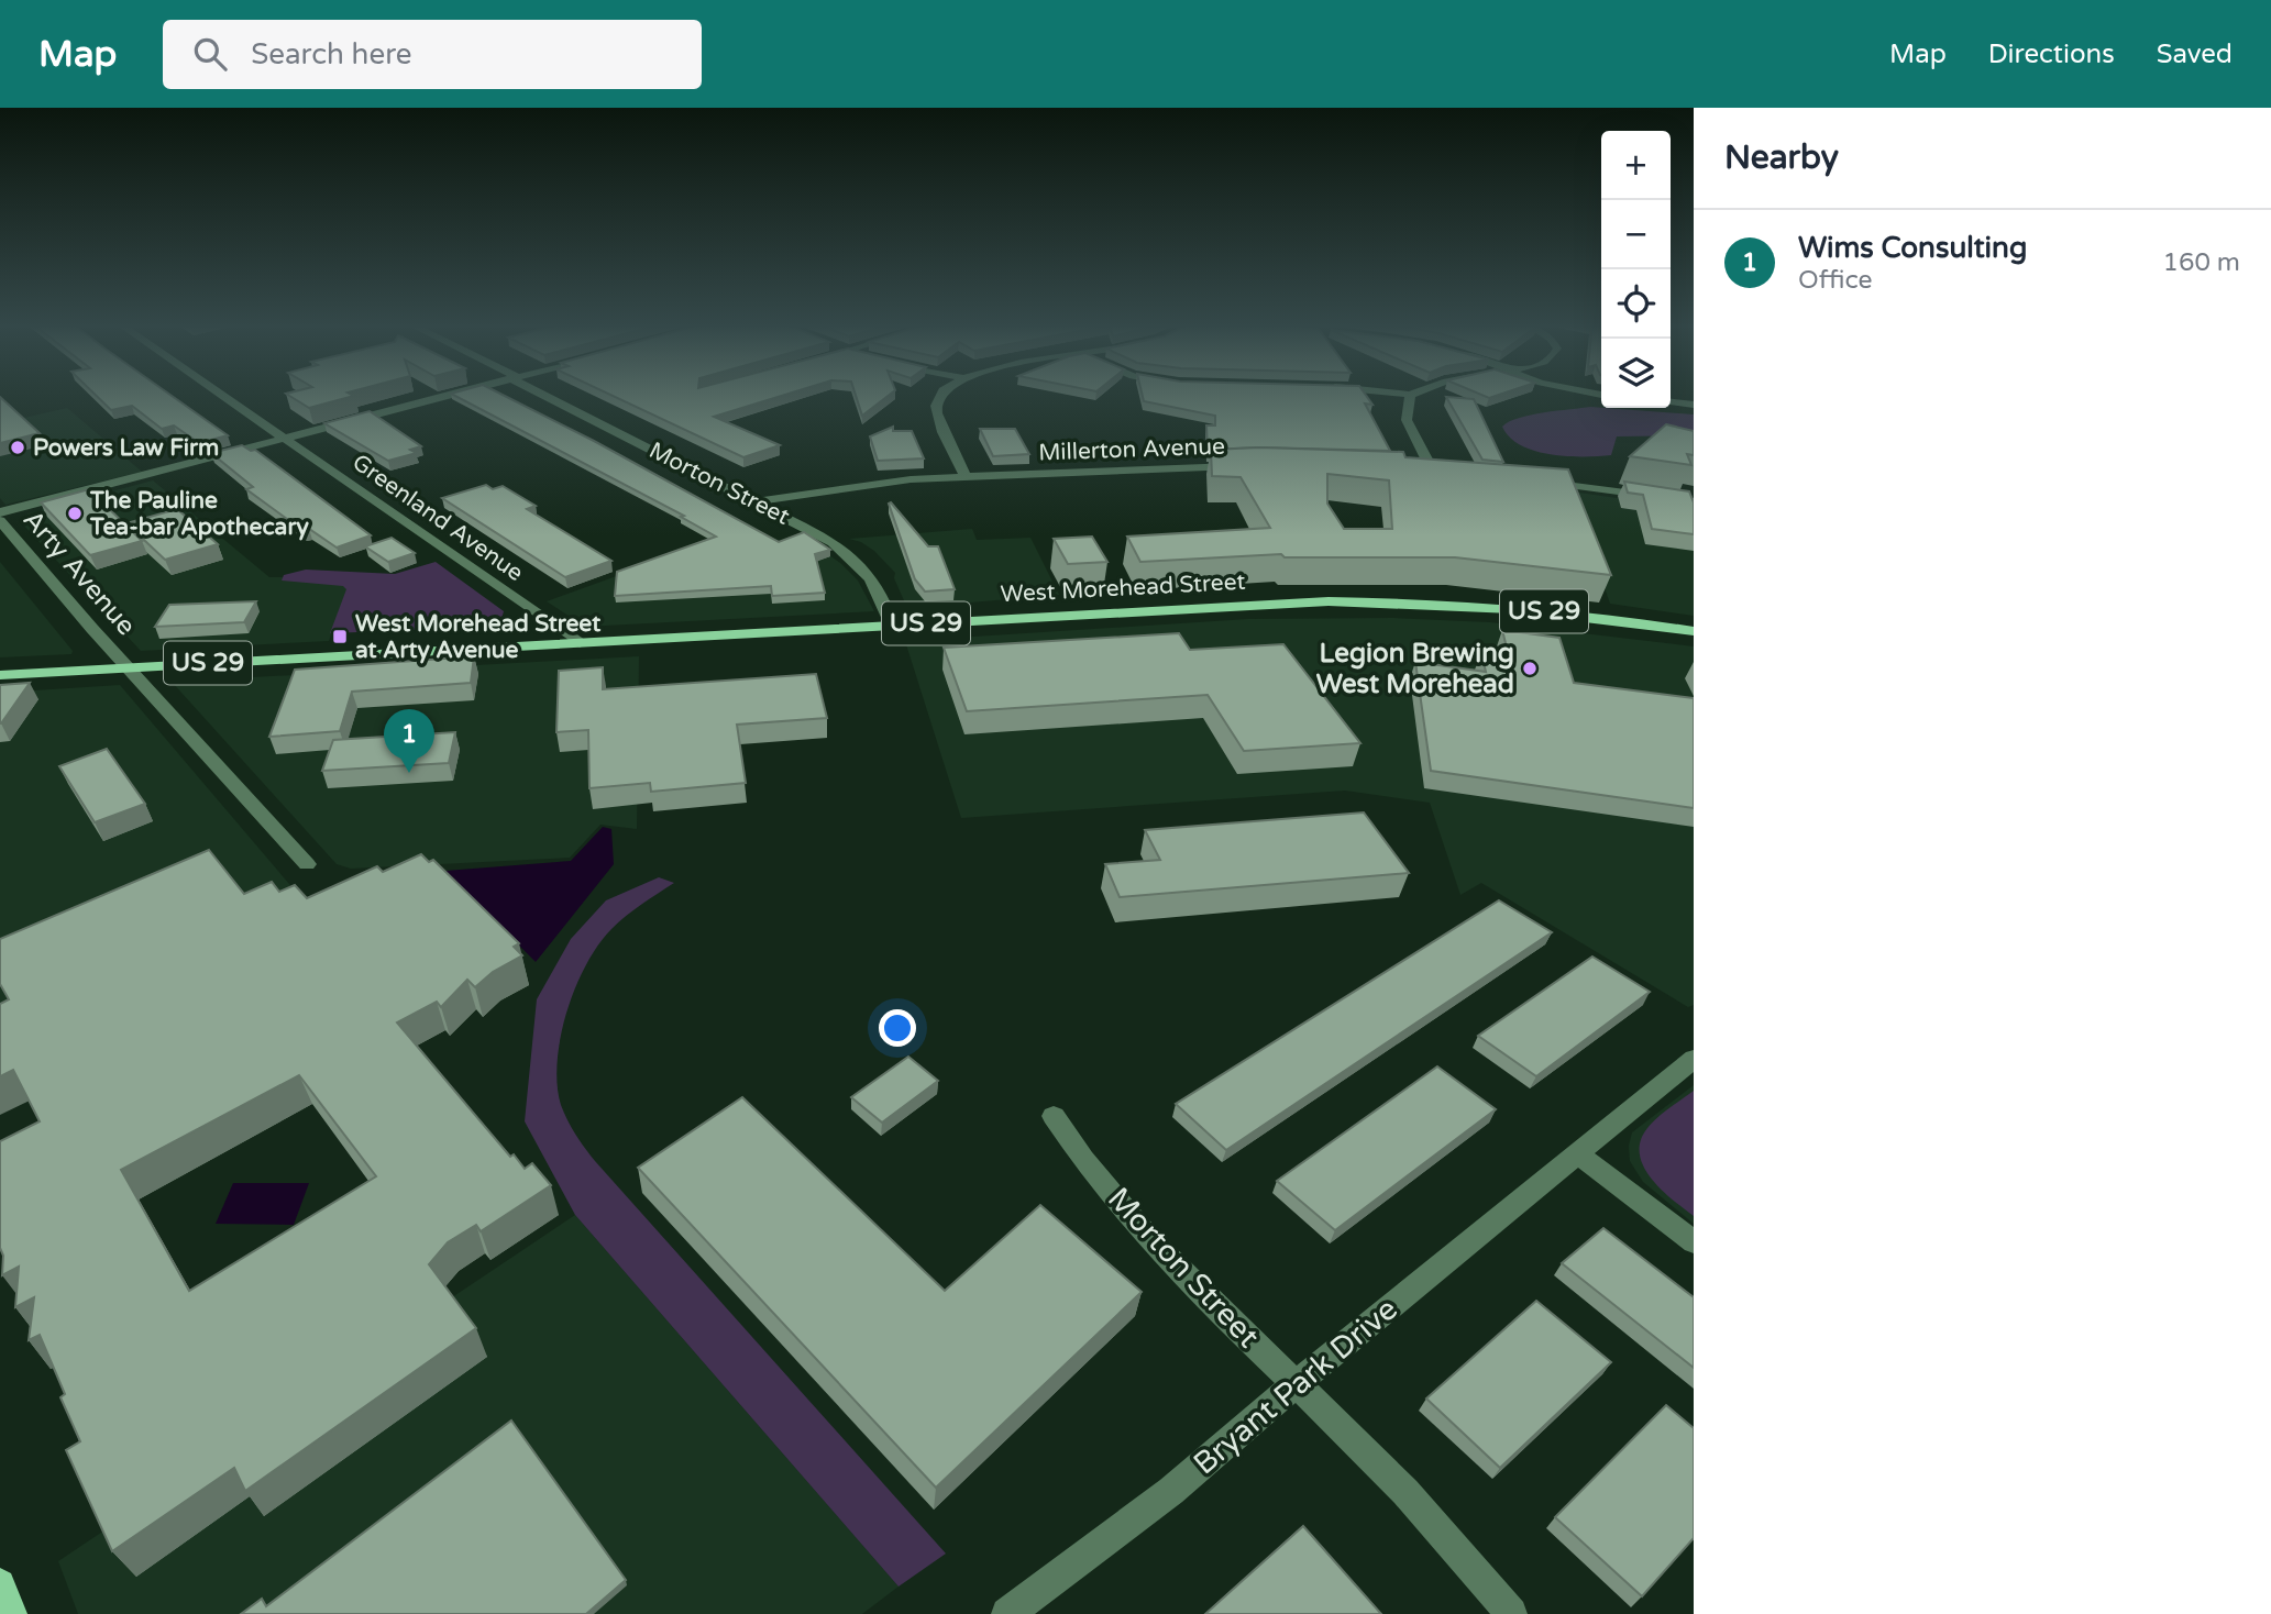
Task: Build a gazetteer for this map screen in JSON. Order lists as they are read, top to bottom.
{
  "streets": {
    "main road": ["West Morehead Street", "US 29"],
    "street": [
      "Millerton Avenue",
      "Morton Street",
      "Greenland Avenue",
      "Arty Avenue",
      "Bryant Park Drive"
    ]
  },
  "crossings": [
    ["Millerton Avenue", "Morton Street"],
    ["Morton Street", "West Morehead Street"],
    ["Morton Street", "Bryant Park Drive"],
    ["Greenland Avenue", "West Morehead Street"],
    ["Arty Avenue", "West Morehead Street"]
  ],
  "places": {
    "other": ["Powers Law Firm", "The Pauline Tea-bar Apothecary", "Legion Brewing West Morehead"],
    "transit": ["West Morehead Street at Arty Avenue"]
  },
  "page": {
    "header": "Map",
    "search": "Search here",
    "nav": ["Map", "Directions", "Saved"],
    "heading": "Nearby",
    "map_buttons": ["+", "−"],
    "list": [
      {
        "mark": "1",
        "name": "Wims Consulting",
        "note": "Office",
        "value": "160 m"
      }
    ],
    "pins": "1"
  }
}
